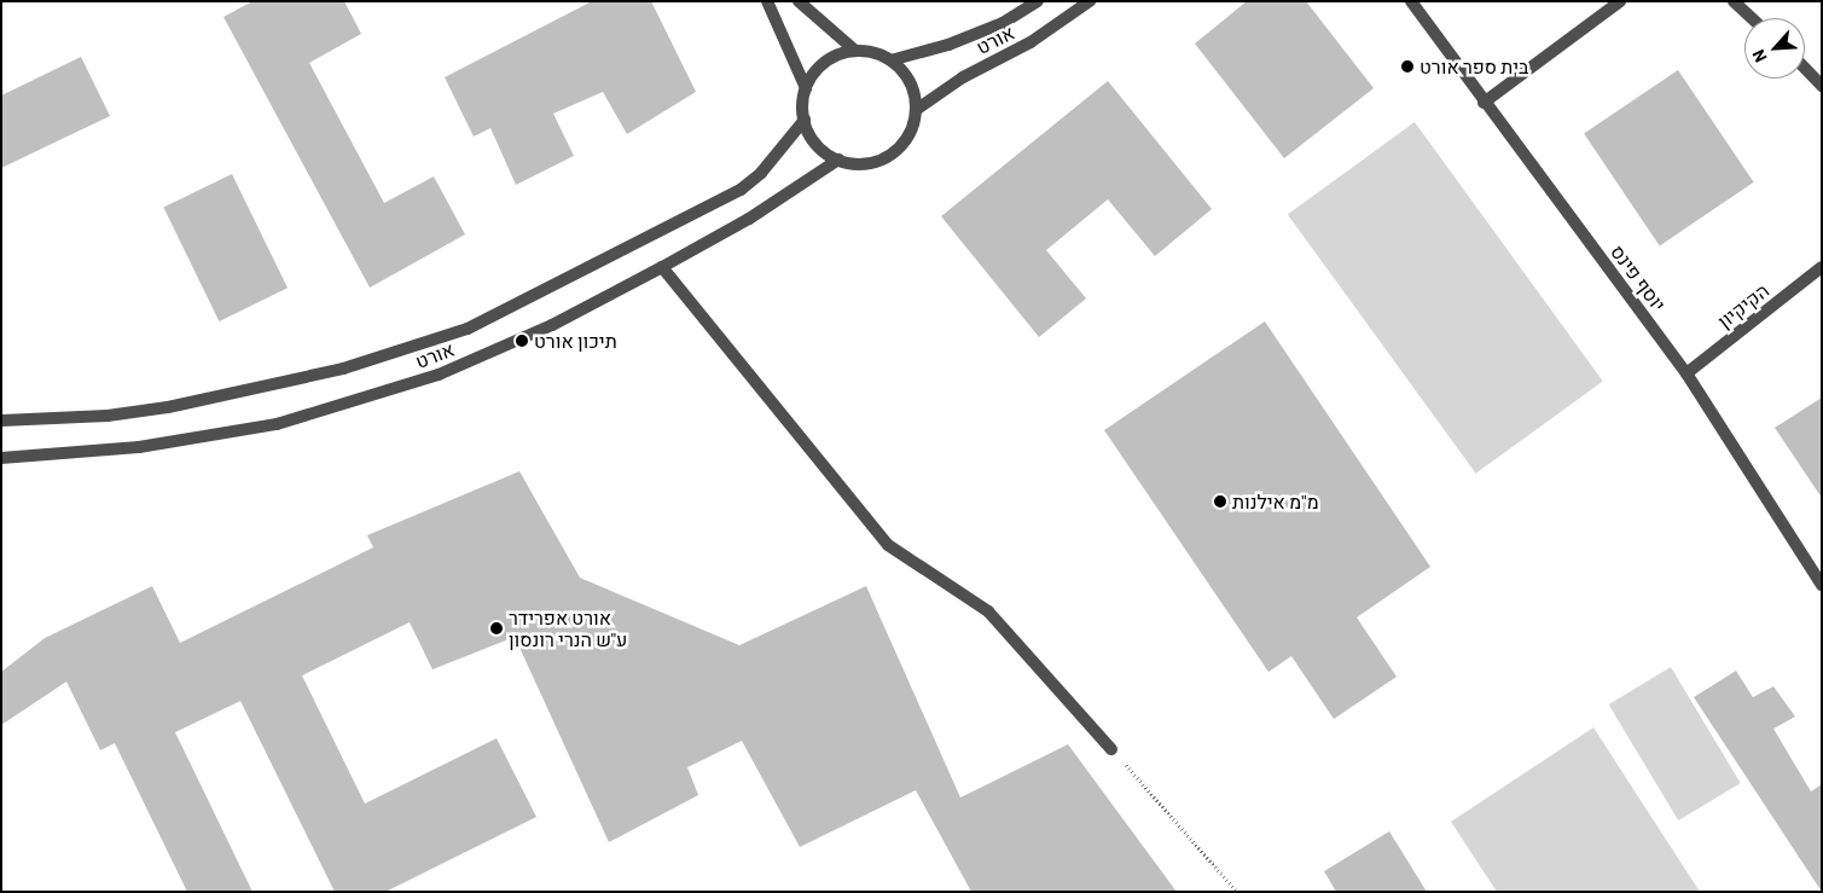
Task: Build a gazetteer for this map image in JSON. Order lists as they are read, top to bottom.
{
  "streets": {
    "street": ["אורט", "יוסף פינס", "הקיקיון"]
  },
  "crossings": [
    ["יוסף פינס", "הקיקיון"]
  ],
  "places": [
    "בית ספר אורט",
    "תיכון אורט",
    "מ\"מ אילנות",
    "אורט אפרידר ע\"ש הנרי רונסון"
  ],
  "north": "bottom left"
}
